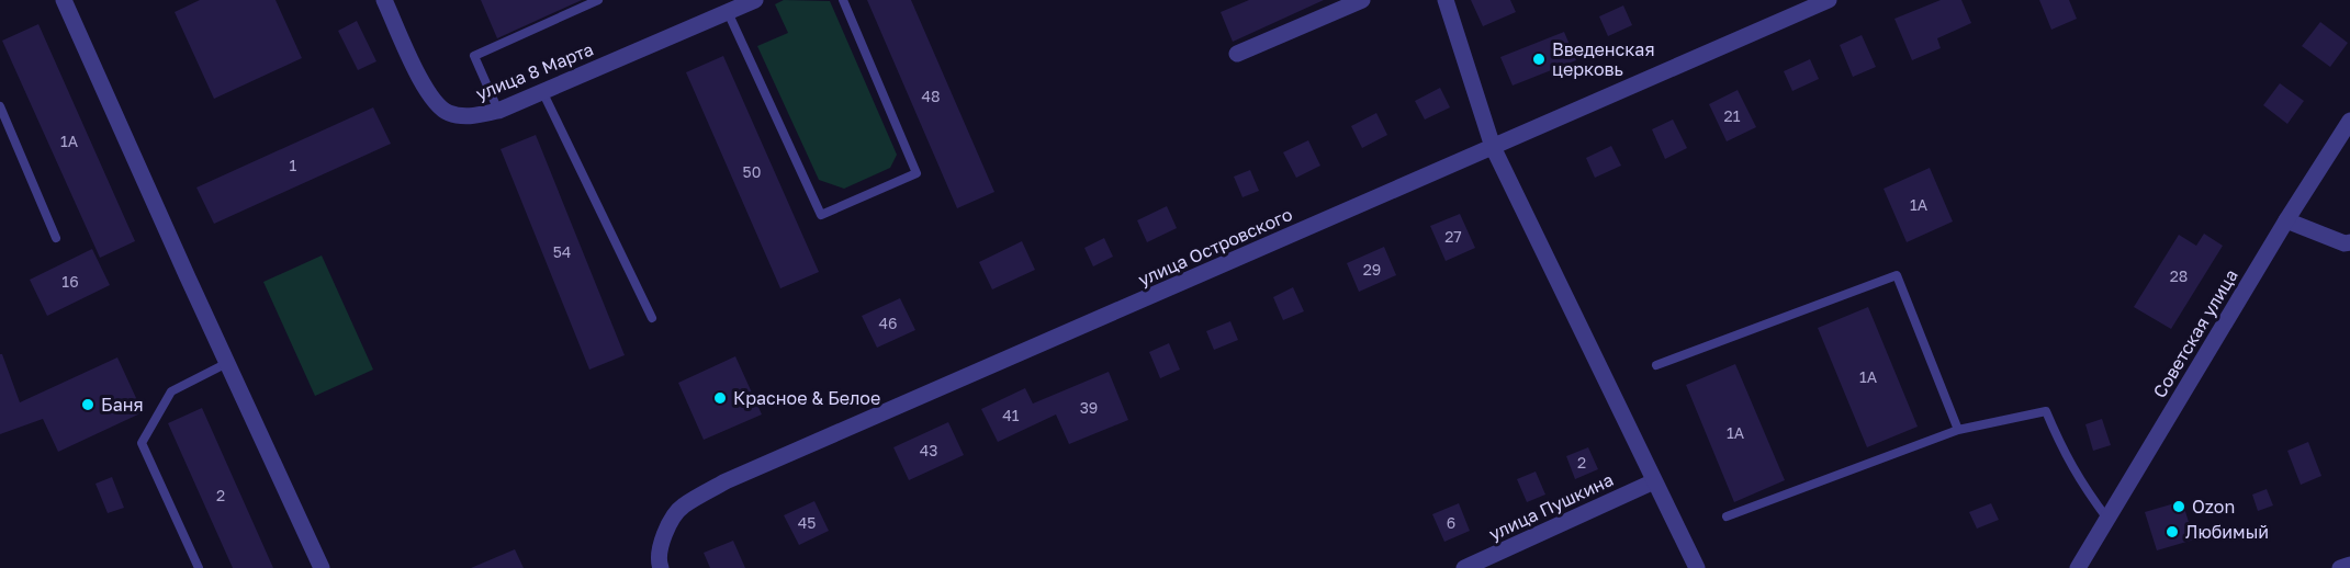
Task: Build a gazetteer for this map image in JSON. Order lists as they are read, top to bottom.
{
  "streets": {
    "street": [
      "улица 8 Марта",
      "улица Островского",
      "Советская улица",
      "улица Пушкина"
    ]
  },
  "places": [
    "Введенская церковь",
    "Красное & Белое",
    "Баня",
    "Ozon",
    "Любимый"
  ],
  "house_numbers": [
    "48",
    "21",
    "1А",
    "1",
    "50",
    "1А",
    "27",
    "54",
    "29",
    "28",
    "16",
    "46",
    "1А",
    "39",
    "41",
    "1А",
    "43",
    "2",
    "2",
    "45",
    "6"
  ]
}
